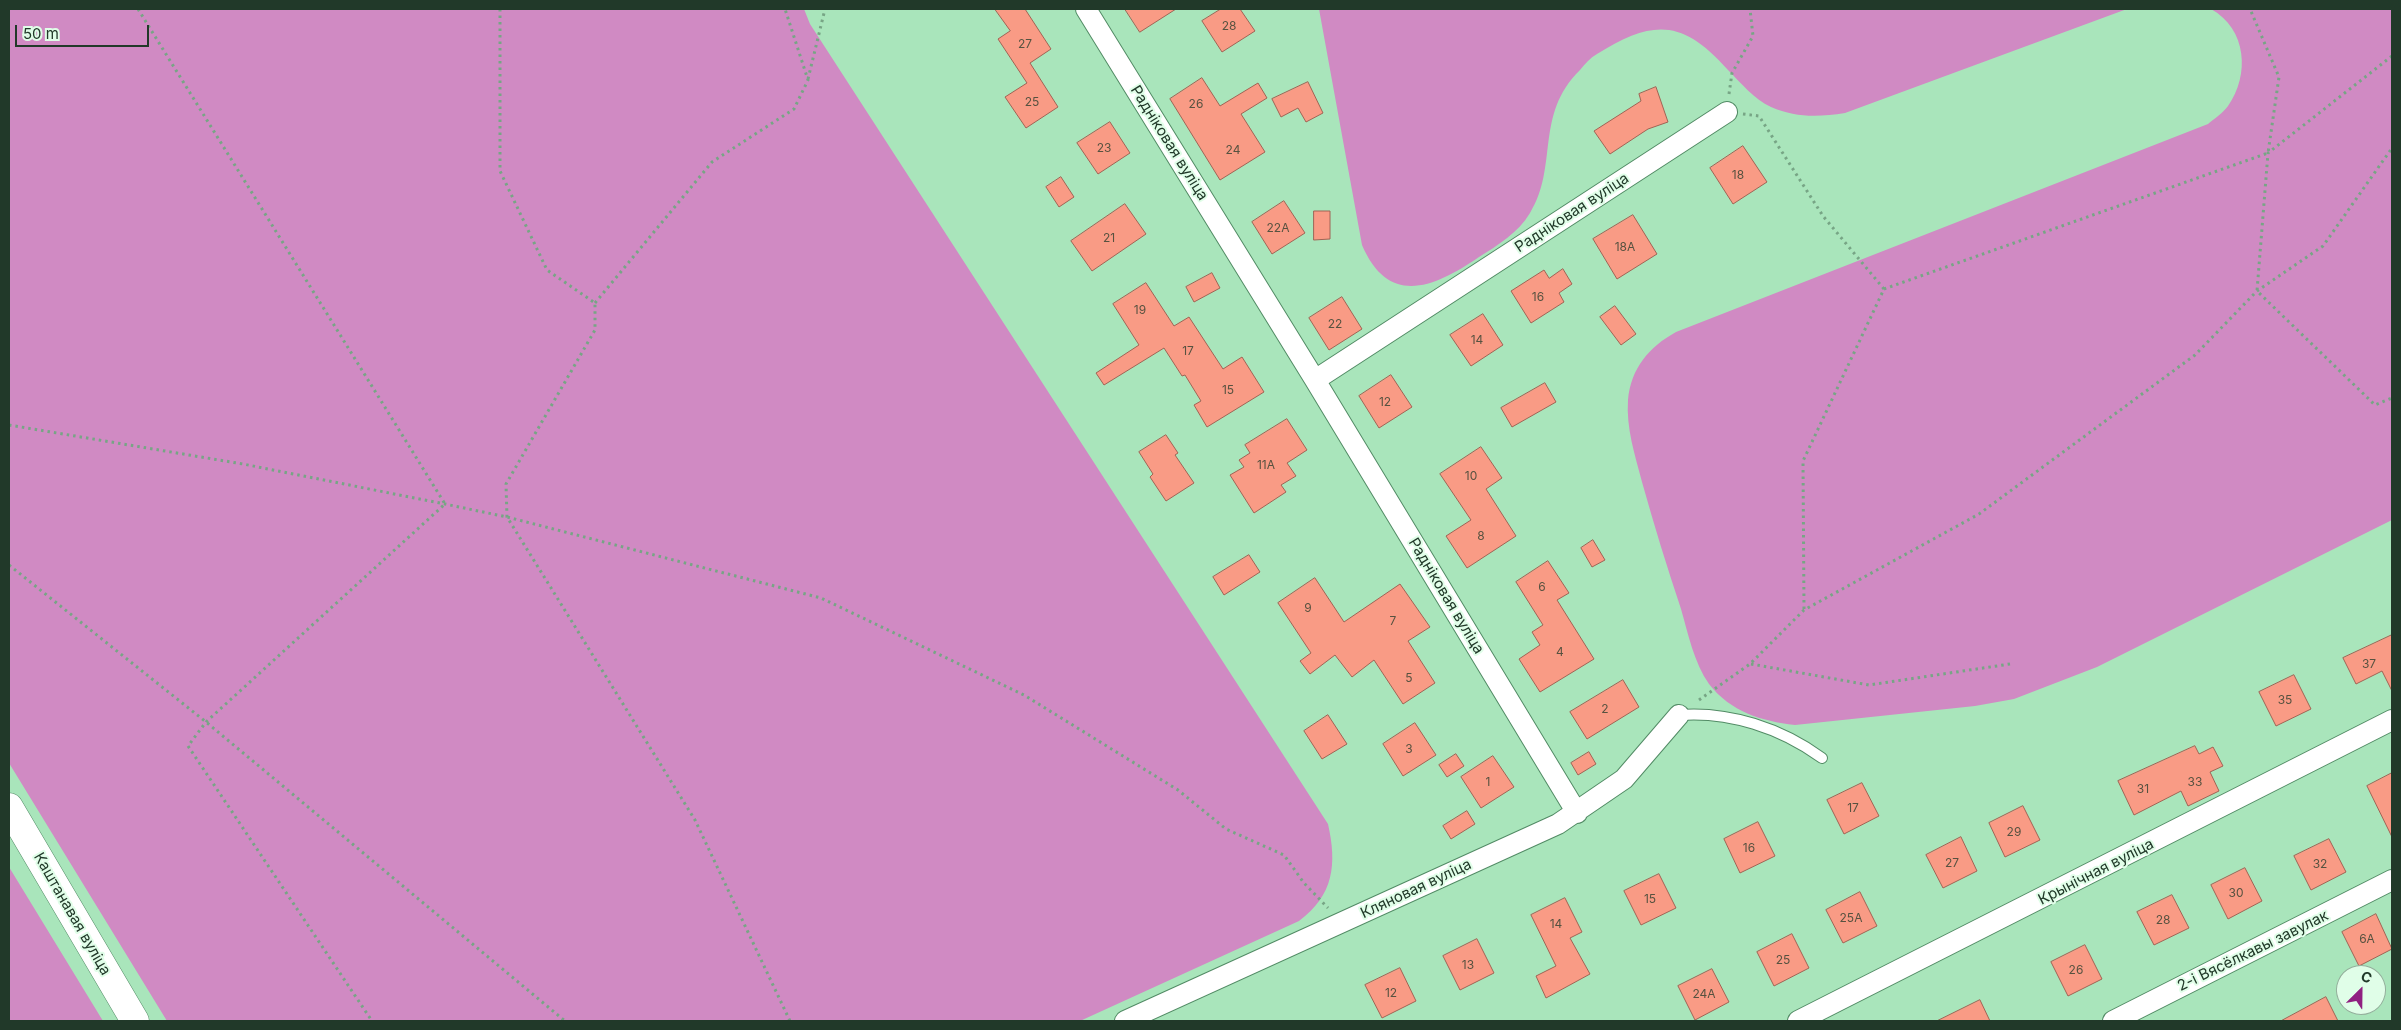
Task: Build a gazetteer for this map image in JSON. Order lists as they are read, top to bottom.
{
  "streets": {
    "main road": ["Каштанавая вуліца"],
    "street": [
      "Радніковая вуліца",
      "Крынічная вуліца",
      "Кляновая вуліца",
      "2-і Вясёлкавы завулак"
    ]
  },
  "crossings": [
    ["Радніковая вуліца", "Кляновая вуліца"]
  ],
  "house_numbers": [
    "28",
    "27",
    "25",
    "26",
    "23",
    "24",
    "18",
    "22А",
    "21",
    "18А",
    "16",
    "19",
    "22",
    "14",
    "17",
    "15",
    "12",
    "11А",
    "10",
    "8",
    "6",
    "9",
    "7",
    "4",
    "37",
    "5",
    "35",
    "2",
    "3",
    "1",
    "33",
    "31",
    "17",
    "29",
    "16",
    "27",
    "32",
    "30",
    "15",
    "25А",
    "28",
    "14",
    "6А",
    "25",
    "13",
    "26",
    "12",
    "24А"
  ],
  "scale_bar": "50 m",
  "north": "top right"
}
